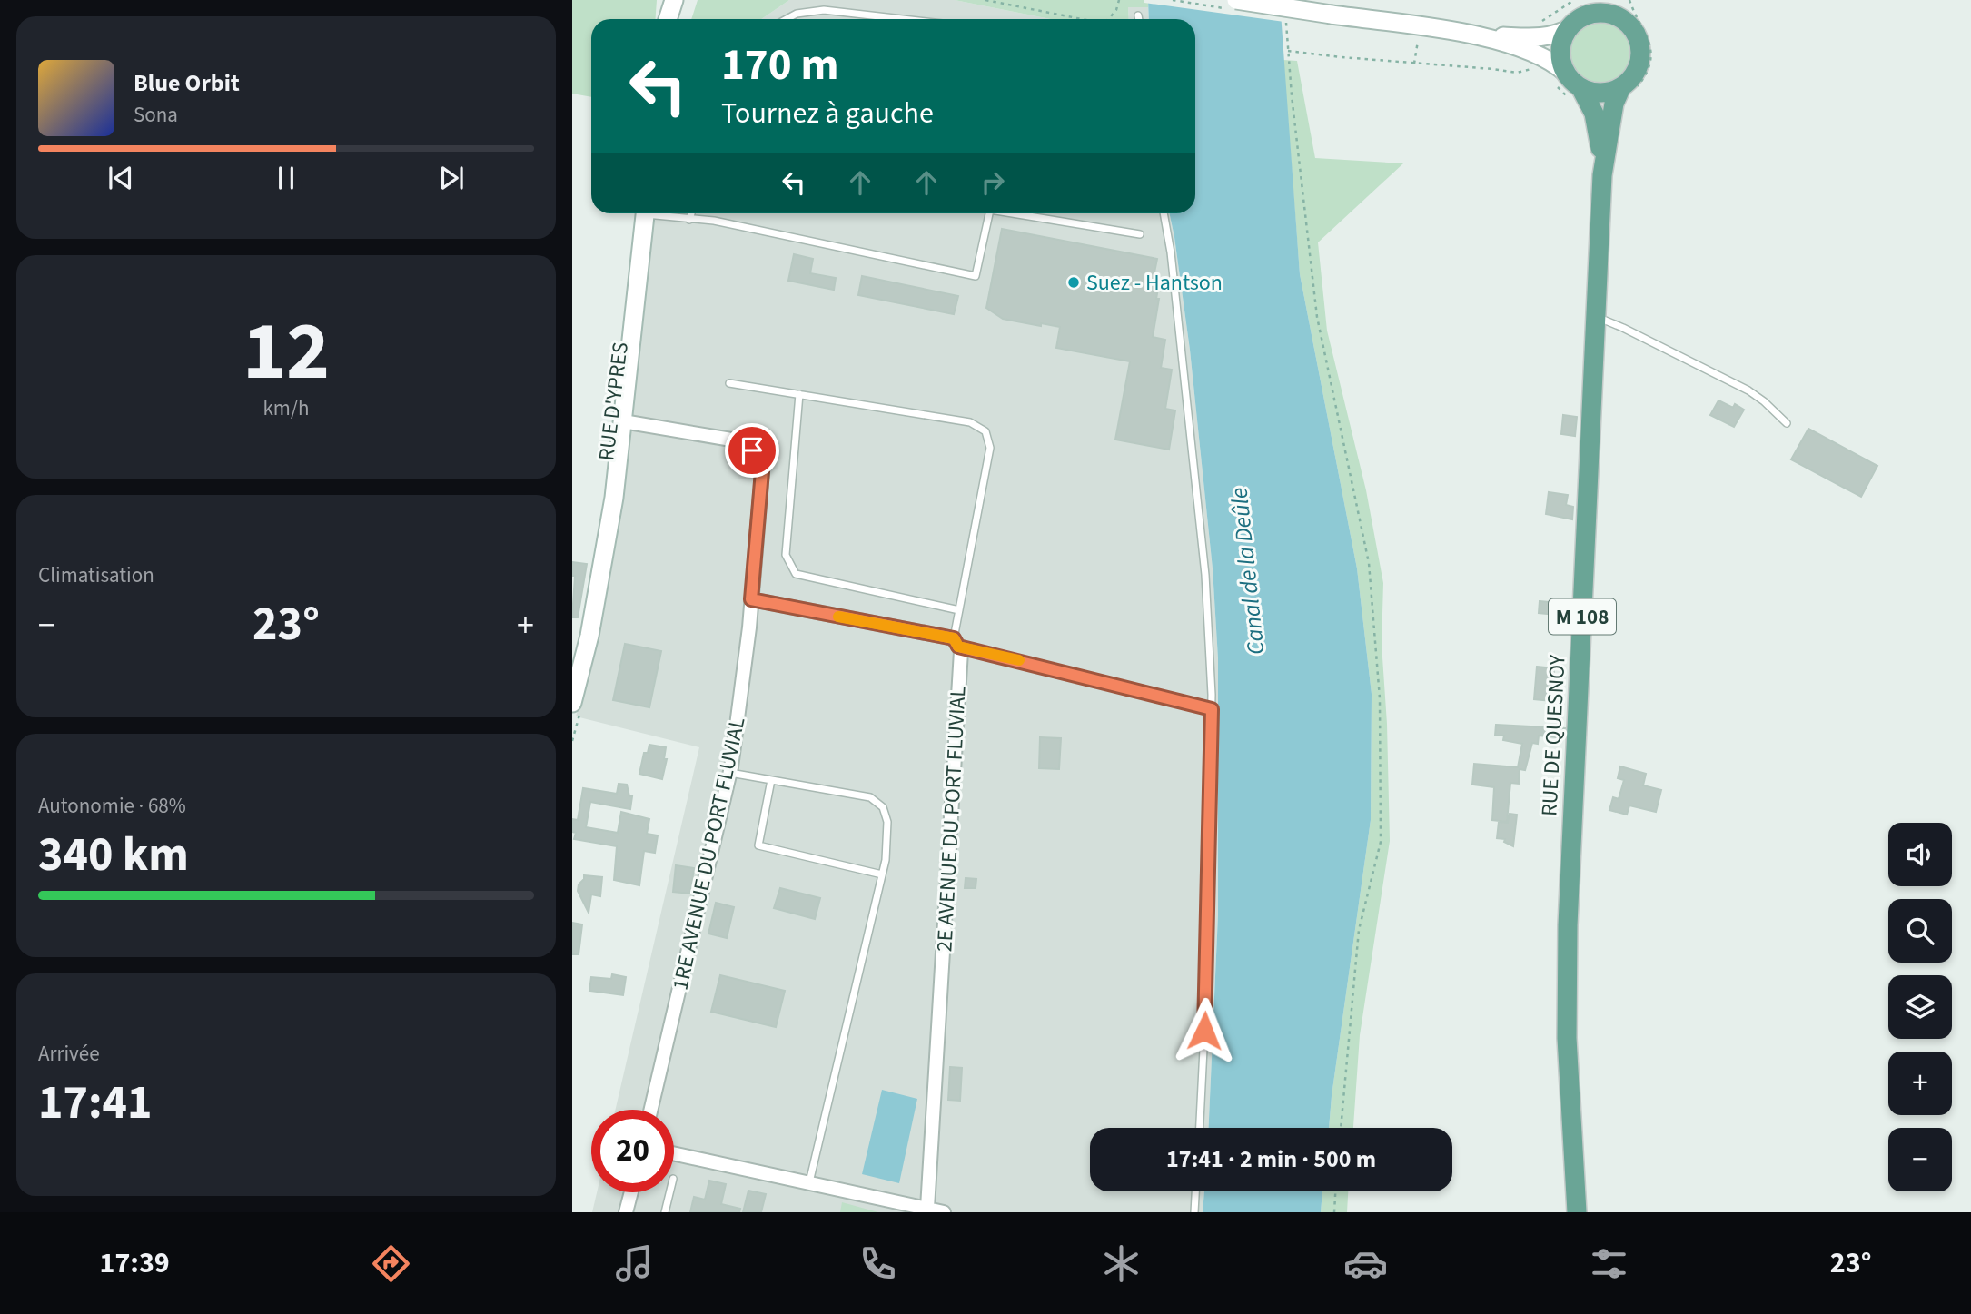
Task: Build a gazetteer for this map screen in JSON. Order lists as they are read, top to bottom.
{
  "streets": {
    "main road": ["RUE D'YPRES", "M 108", "RUE DE QUESNOY"],
    "street": ["2E AVENUE DU PORT FLUVIAL", "1RE AVENUE DU PORT FLUVIAL"]
  },
  "crossings": [
    ["RUE D'YPRES", "1RE AVENUE DU PORT FLUVIAL"],
    ["M 108", "RUE DE QUESNOY"]
  ],
  "water": ["Canal de la Deûle"],
  "places": ["Suez - Hantson"],
  "page": {
    "turn": ["170 m", "Tournez à gauche"],
    "song": ["Blue Orbit", "Sona"],
    "tile": [
      ["12", "km/h"],
      "Climatisation",
      ["Autonomie · 68%", "340 km"],
      ["Arrivée", "17:41"]
    ],
    "heat": ["−", "23°", "+"],
    "map_buttons": ["+", "−"],
    "limit": "20",
    "trip": "17:41 · 2 min · 500 m",
    "tabs": ["17:39", "23°"]
  }
}
